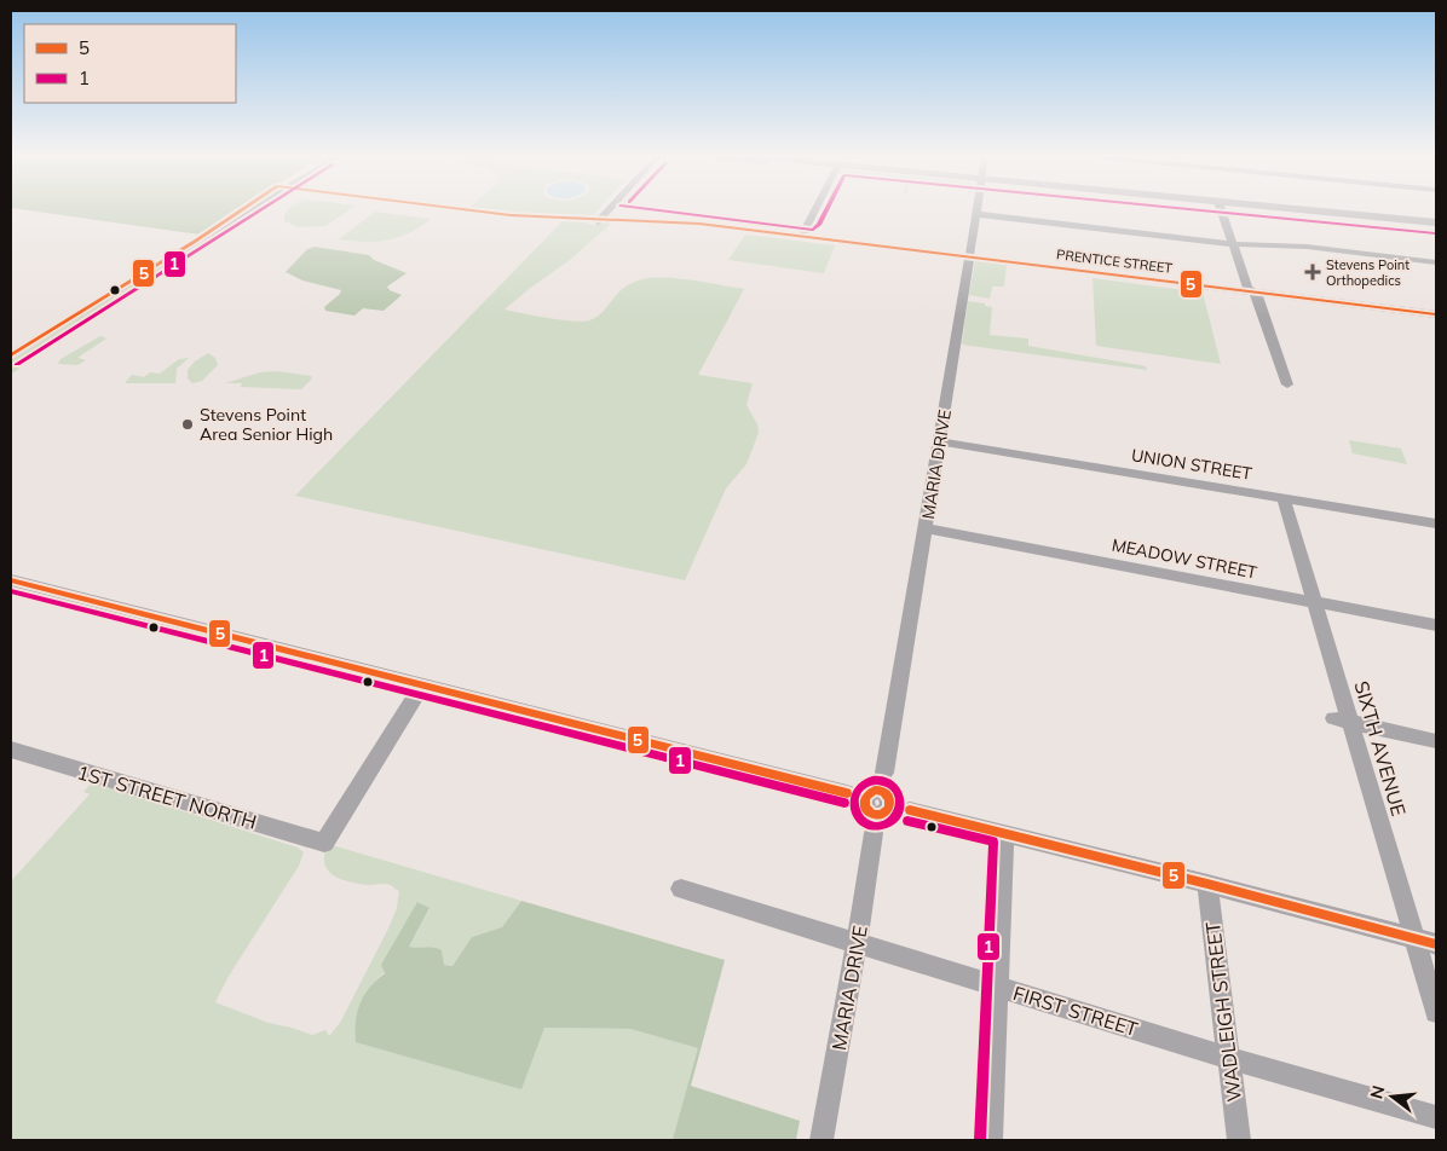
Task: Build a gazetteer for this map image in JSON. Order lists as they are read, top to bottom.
{
  "streets": {
    "street": [
      "PRENTICE STREET",
      "MARIA DRIVE",
      "UNION STREET",
      "MEADOW STREET",
      "SIXTH AVENUE",
      "1ST STREET NORTH",
      "FIRST STREET",
      "WADLEIGH STREET"
    ]
  },
  "crossings": [
    ["PRENTICE STREET", "MARIA DRIVE"],
    ["MARIA DRIVE", "UNION STREET"],
    ["MARIA DRIVE", "MEADOW STREET"],
    ["MARIA DRIVE", "FIRST STREET"],
    ["UNION STREET", "SIXTH AVENUE"],
    ["MEADOW STREET", "SIXTH AVENUE"],
    ["FIRST STREET", "WADLEIGH STREET"]
  ],
  "places": {
    "health": ["Stevens Point Orthopedics"],
    "other": ["Stevens Point Area Senior High"]
  },
  "lines": ["transit line 5", "transit line 1"],
  "legend": ["5", "1"],
  "north": "left"
}
